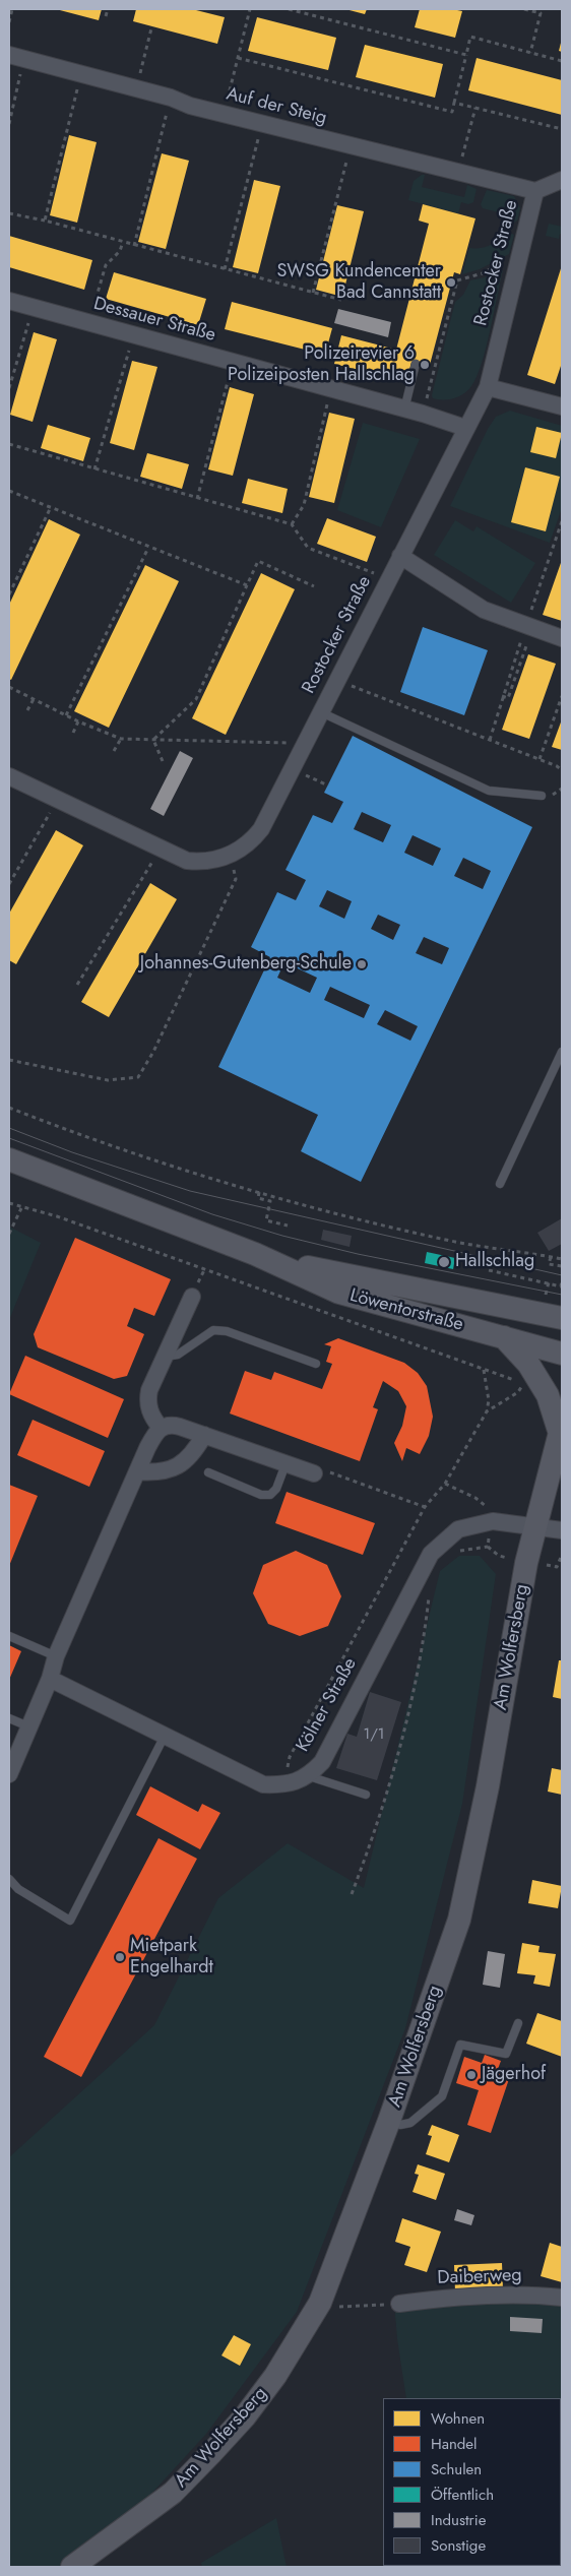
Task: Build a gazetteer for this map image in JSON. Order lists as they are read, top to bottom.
{
  "streets": {
    "main road": ["Löwentorstraße", "Am Wolfersberg"],
    "street": [
      "Auf der Steig",
      "Rostocker Straße",
      "Dessauer Straße",
      "Kölner Straße",
      "Daiberweg"
    ]
  },
  "crossings": [
    ["Auf der Steig", "Rostocker Straße"],
    ["Rostocker Straße", "Dessauer Straße"],
    ["Am Wolfersberg", "Kölner Straße"]
  ],
  "places": [
    "SWSG Kundencenter Bad Cannstatt",
    "Polizeirevier 6 Polizeiposten Hallschlag",
    "Johannes-Gutenberg-Schule",
    "Hallschlag",
    "Mietpark Engelhardt",
    "Jägerhof"
  ],
  "house_numbers": ["1/1"],
  "legend": [
    "Wohnen",
    "Handel",
    "Schulen",
    "Öffentlich",
    "Industrie",
    "Sonstige"
  ]
}
